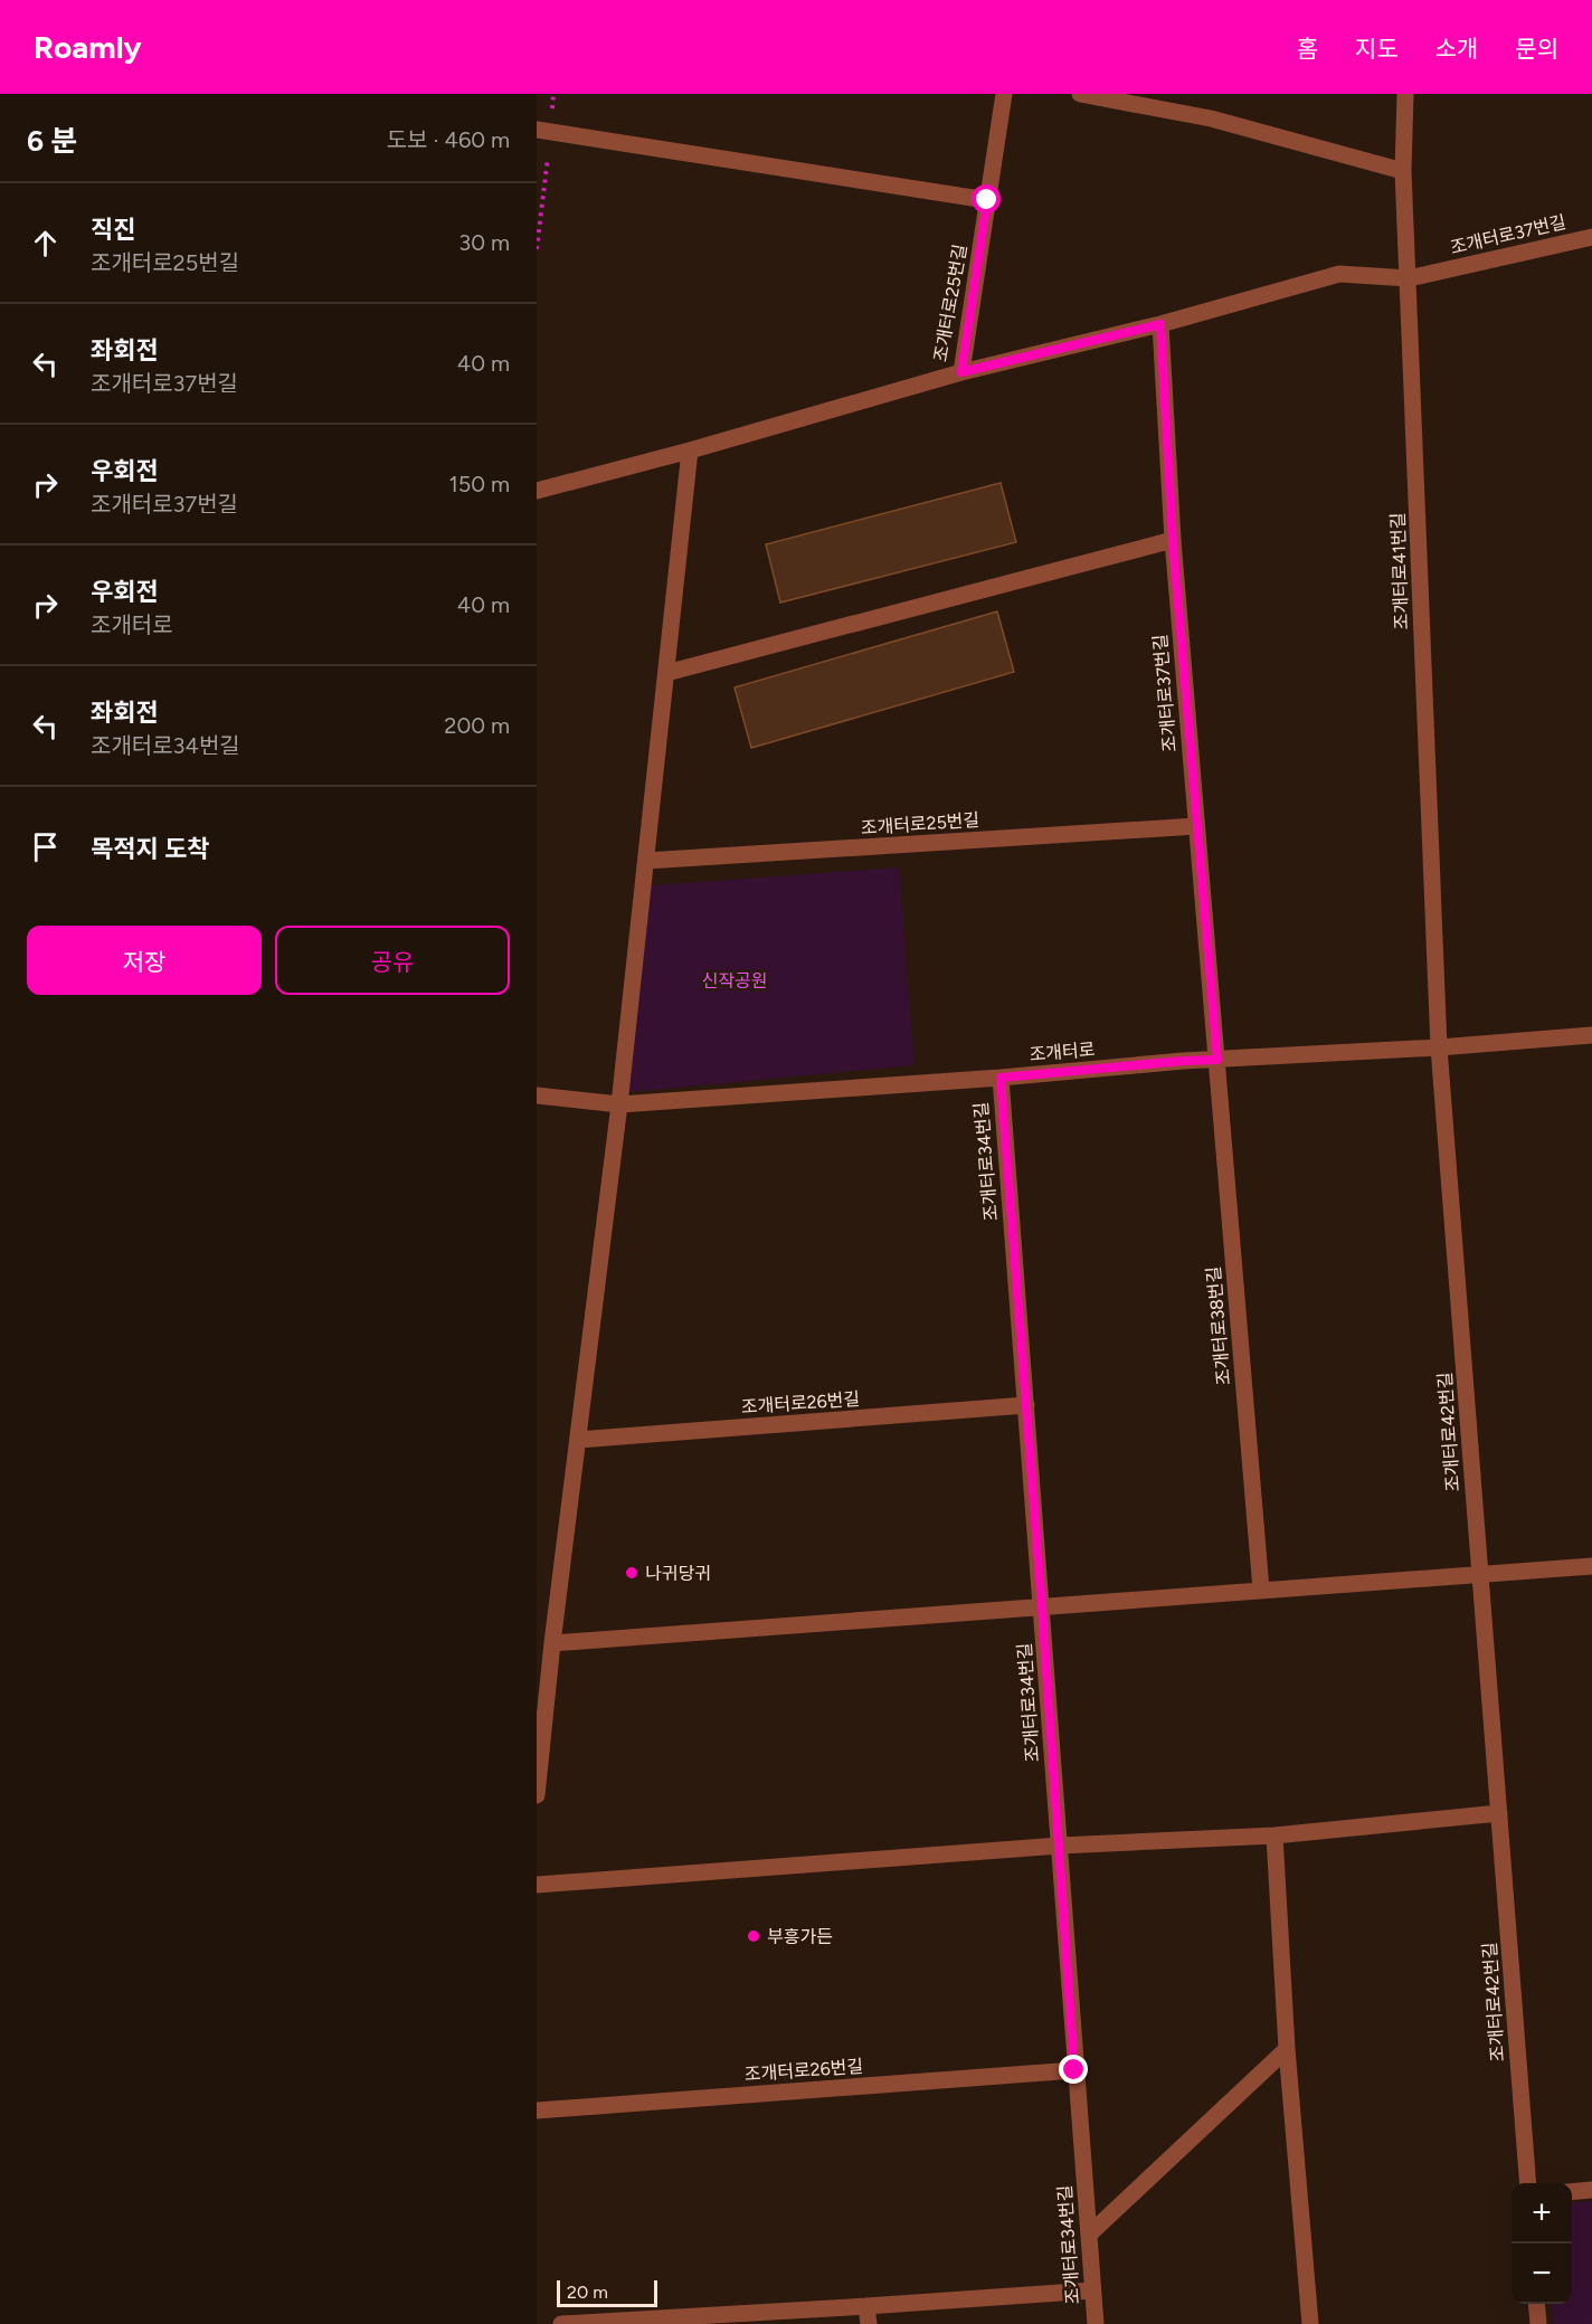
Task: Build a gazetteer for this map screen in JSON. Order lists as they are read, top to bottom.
{
  "streets": {
    "street": [
      "조개터로37번길",
      "조개터로25번길",
      "조개터로41번길",
      "조개터로",
      "조개터로34번길",
      "조개터로38번길",
      "조개터로26번길",
      "조개터로42번길"
    ]
  },
  "crossings": [
    ["조개터로37번길", "조개터로25번길"],
    ["조개터로37번길", "조개터로41번길"],
    ["조개터로37번길", "조개터로"],
    ["조개터로37번길", "조개터로38번길"],
    ["조개터로41번길", "조개터로"],
    ["조개터로41번길", "조개터로42번길"],
    ["조개터로", "조개터로34번길"],
    ["조개터로", "조개터로38번길"],
    ["조개터로", "조개터로42번길"],
    ["조개터로34번길", "조개터로26번길"]
  ],
  "parks": ["신작공원"],
  "places": ["나귀당귀", "부흥가든"],
  "scale_bar": "20 m",
  "page": {
    "header": "Roamly",
    "nav": [
      "홈",
      "지도",
      "소개",
      "문의"
    ],
    "heading": ["6 분", "도보 · 460 m"],
    "list": [
      ["직진", "조개터로25번길", "30 m"],
      ["좌회전", "조개터로37번길", "40 m"],
      ["우회전", "조개터로37번길", "150 m"],
      ["우회전", "조개터로", "40 m"],
      ["좌회전", "조개터로34번길", "200 m"],
      "목적지 도착"
    ],
    "buttons": ["저장", "공유"],
    "map_buttons": ["+", "−"],
    "scale": "20 m"
  }
}
